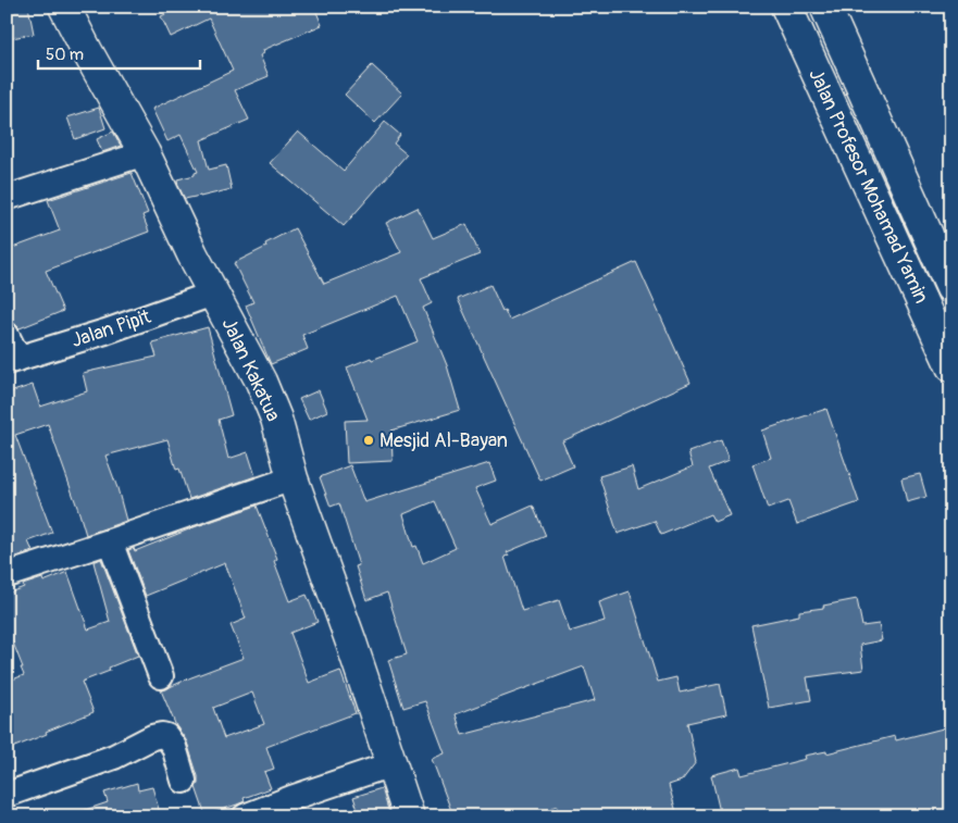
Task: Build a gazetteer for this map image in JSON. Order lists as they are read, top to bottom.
{
  "streets": {
    "street": ["Jalan Profesor Mohamad Yamin", "Jalan Pipit", "Jalan Kakatua"]
  },
  "crossings": [
    ["Jalan Pipit", "Jalan Kakatua"]
  ],
  "places": ["Mesjid Al-Bayan"],
  "scale_bar": "50 m"
}
